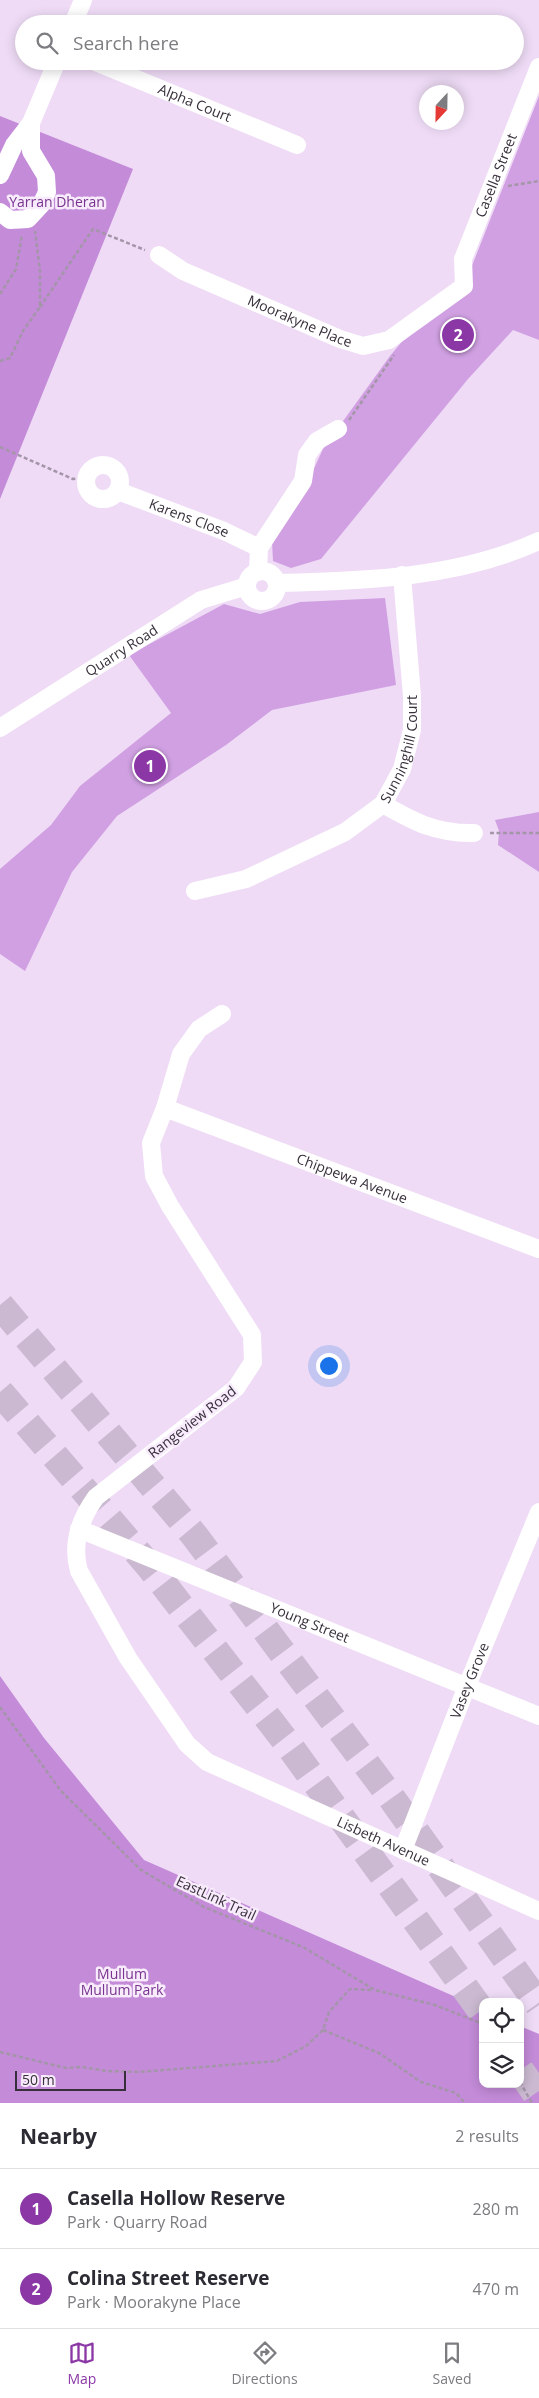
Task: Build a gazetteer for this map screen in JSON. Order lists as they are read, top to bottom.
{
  "streets": {
    "street": [
      "Alpha Court",
      "Casella Street",
      "Moorakyne Place",
      "Karens Close",
      "Quarry Road",
      "Sunninghill Court",
      "Chippewa Avenue",
      "Rangeview Road",
      "Young Street",
      "Vasey Grove",
      "Lisbeth Avenue"
    ],
    "path": ["EastLink Trail"]
  },
  "crossings": [
    ["Casella Street", "Moorakyne Place"],
    ["Chippewa Avenue", "Rangeview Road"],
    ["Rangeview Road", "Young Street"],
    ["Rangeview Road", "Lisbeth Avenue"],
    ["Young Street", "Vasey Grove"],
    ["Vasey Grove", "Lisbeth Avenue"]
  ],
  "parks": ["Yarran Dheran", "Mullum Mullum Park"],
  "scale_bar": "50 m",
  "north": "bottom",
  "page": {
    "search": "Search here",
    "pins": ["2", "1"],
    "scale": "50 m",
    "heading": ["Nearby", "2 results"],
    "list": [
      {
        "mark": "1",
        "name": "Casella Hollow Reserve",
        "note": "Park · Quarry Road",
        "value": "280 m"
      },
      {
        "mark": "2",
        "name": "Colina Street Reserve",
        "note": "Park · Moorakyne Place",
        "value": "470 m"
      }
    ],
    "nav": ["Map", "Directions", "Saved"]
  }
}
